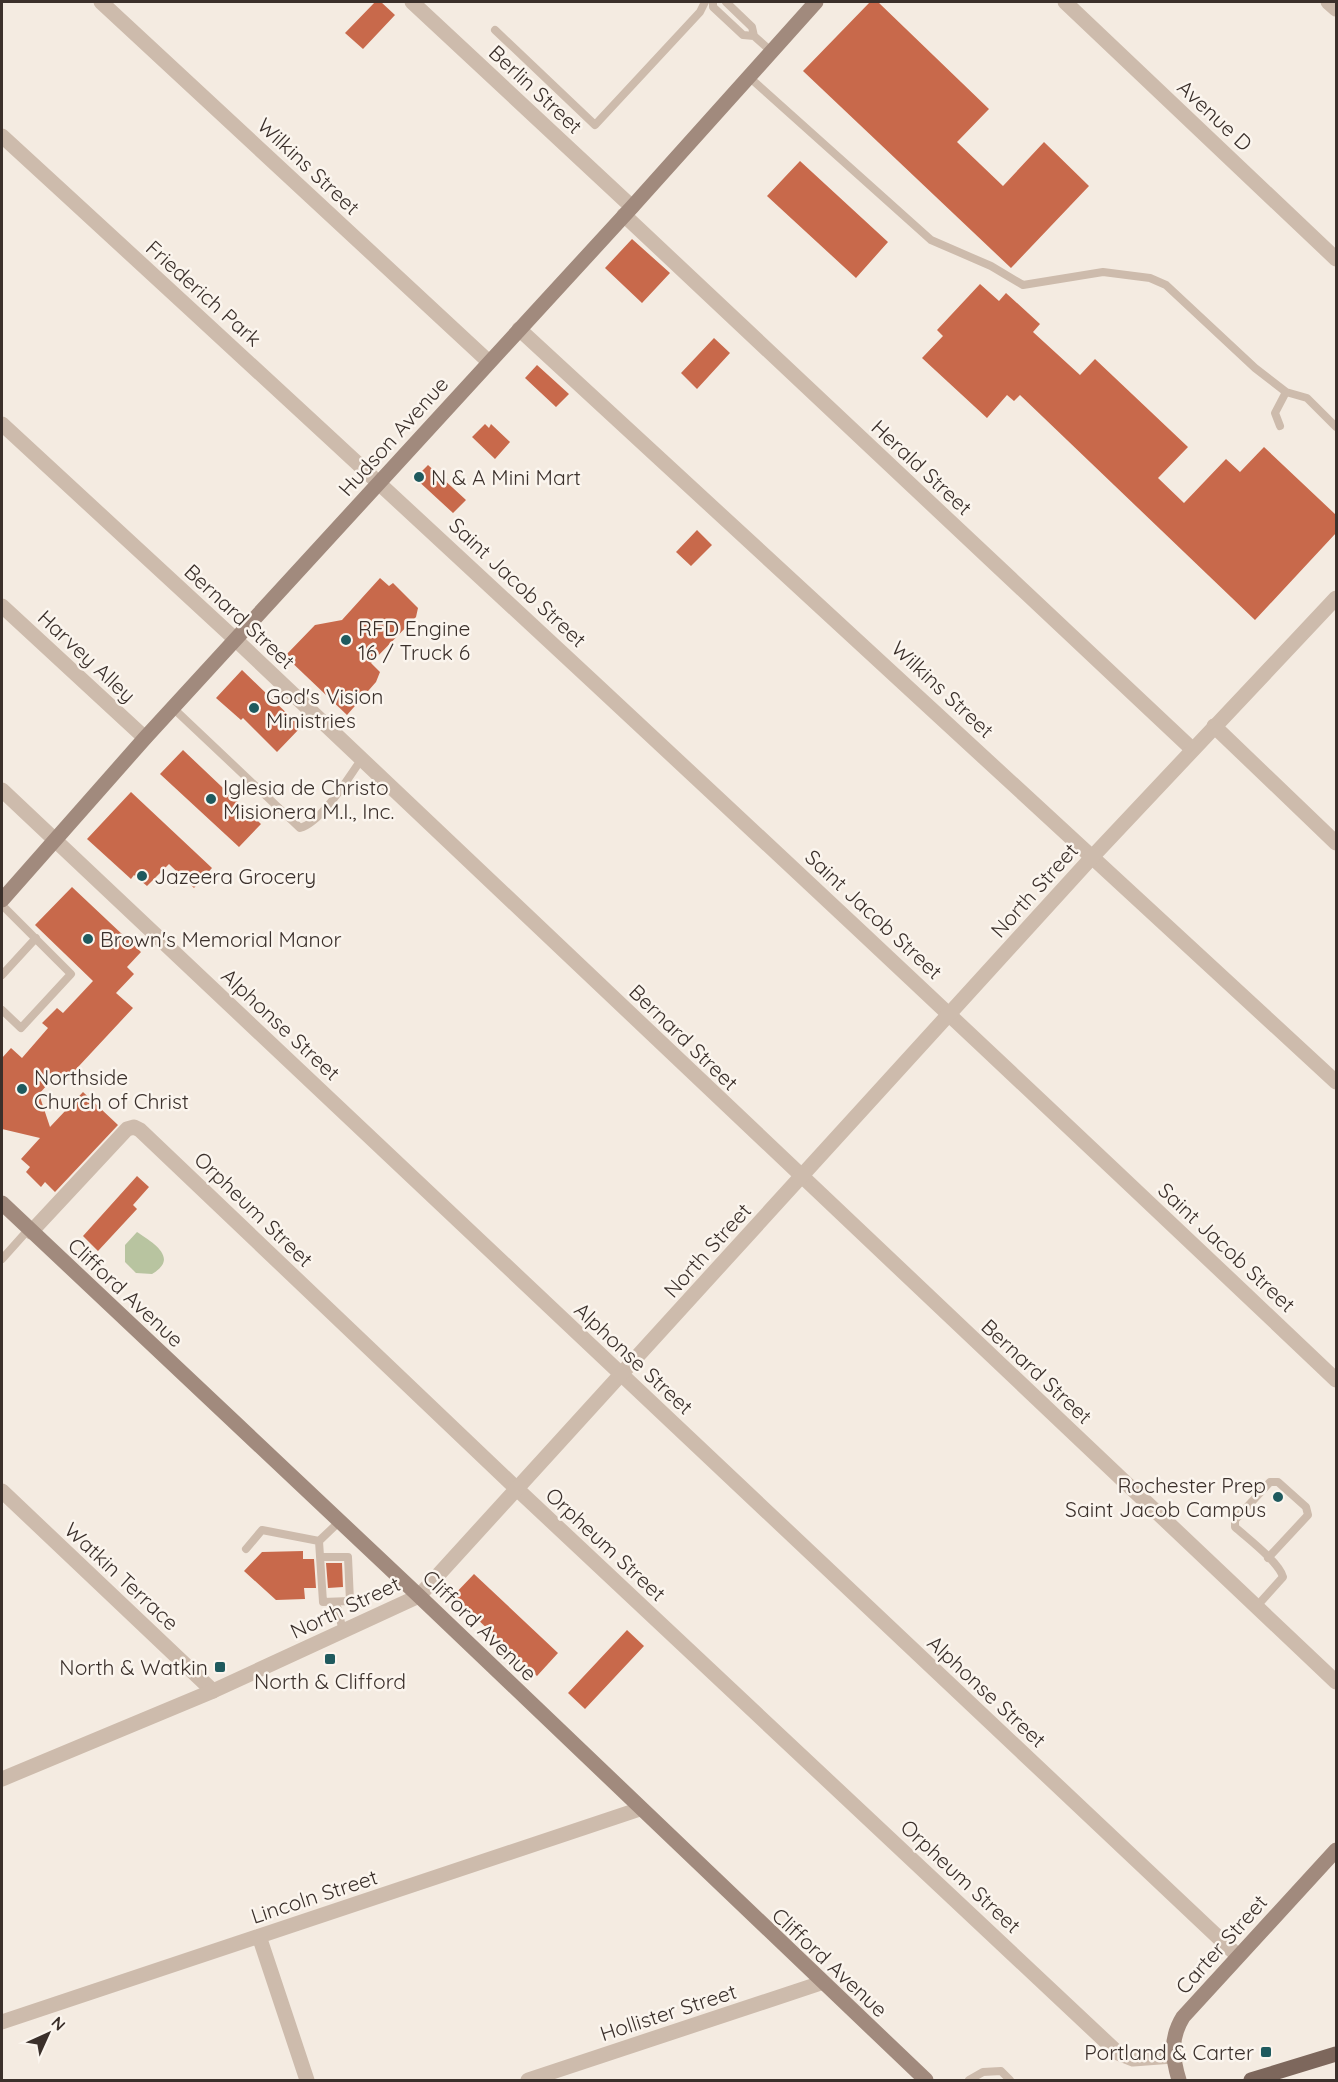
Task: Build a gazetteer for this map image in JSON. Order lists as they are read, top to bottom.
{
  "streets": {
    "main road": ["Hudson Avenue", "Clifford Avenue", "Carter Street"],
    "street": [
      "Berlin Street",
      "Avenue D",
      "Wilkins Street",
      "Friederich Park",
      "Herald Street",
      "Saint Jacob Street",
      "Bernard Street",
      "Harvey Alley",
      "North Street",
      "Alphonse Street",
      "Orpheum Street",
      "Watkin Terrace",
      "Lincoln Street",
      "Hollister Street"
    ]
  },
  "crossings": [
    ["Berlin Street", "Hudson Avenue"],
    ["Berlin Street", "Herald Street"],
    ["Wilkins Street", "Hudson Avenue"],
    ["Wilkins Street", "North Street"],
    ["Friederich Park", "Hudson Avenue"],
    ["Friederich Park", "Saint Jacob Street"],
    ["Hudson Avenue", "Herald Street"],
    ["Hudson Avenue", "Saint Jacob Street"],
    ["Hudson Avenue", "Bernard Street"],
    ["Hudson Avenue", "Harvey Alley"],
    ["Hudson Avenue", "Alphonse Street"],
    ["Herald Street", "North Street"],
    ["Saint Jacob Street", "North Street"],
    ["Bernard Street", "North Street"],
    ["North Street", "Alphonse Street"],
    ["North Street", "Orpheum Street"],
    ["North Street", "Clifford Avenue"],
    ["North Street", "Watkin Terrace"],
    ["Alphonse Street", "Carter Street"],
    ["Orpheum Street", "Clifford Avenue"],
    ["Orpheum Street", "Carter Street"],
    ["Clifford Avenue", "Lincoln Street"],
    ["Clifford Avenue", "Hollister Street"]
  ],
  "places": {
    "other": [
      "N & A Mini Mart",
      "RFD Engine 16 / Truck 6",
      "God's Vision Ministries",
      "Iglesia de Christo Misionera M.I., Inc.",
      "Jazeera Grocery",
      "Brown's Memorial Manor",
      "Northside Church of Christ",
      "Rochester Prep Saint Jacob Campus"
    ],
    "transit": ["North & Clifford", "North & Watkin", "Portland & Carter"]
  },
  "north": "top right"
}
